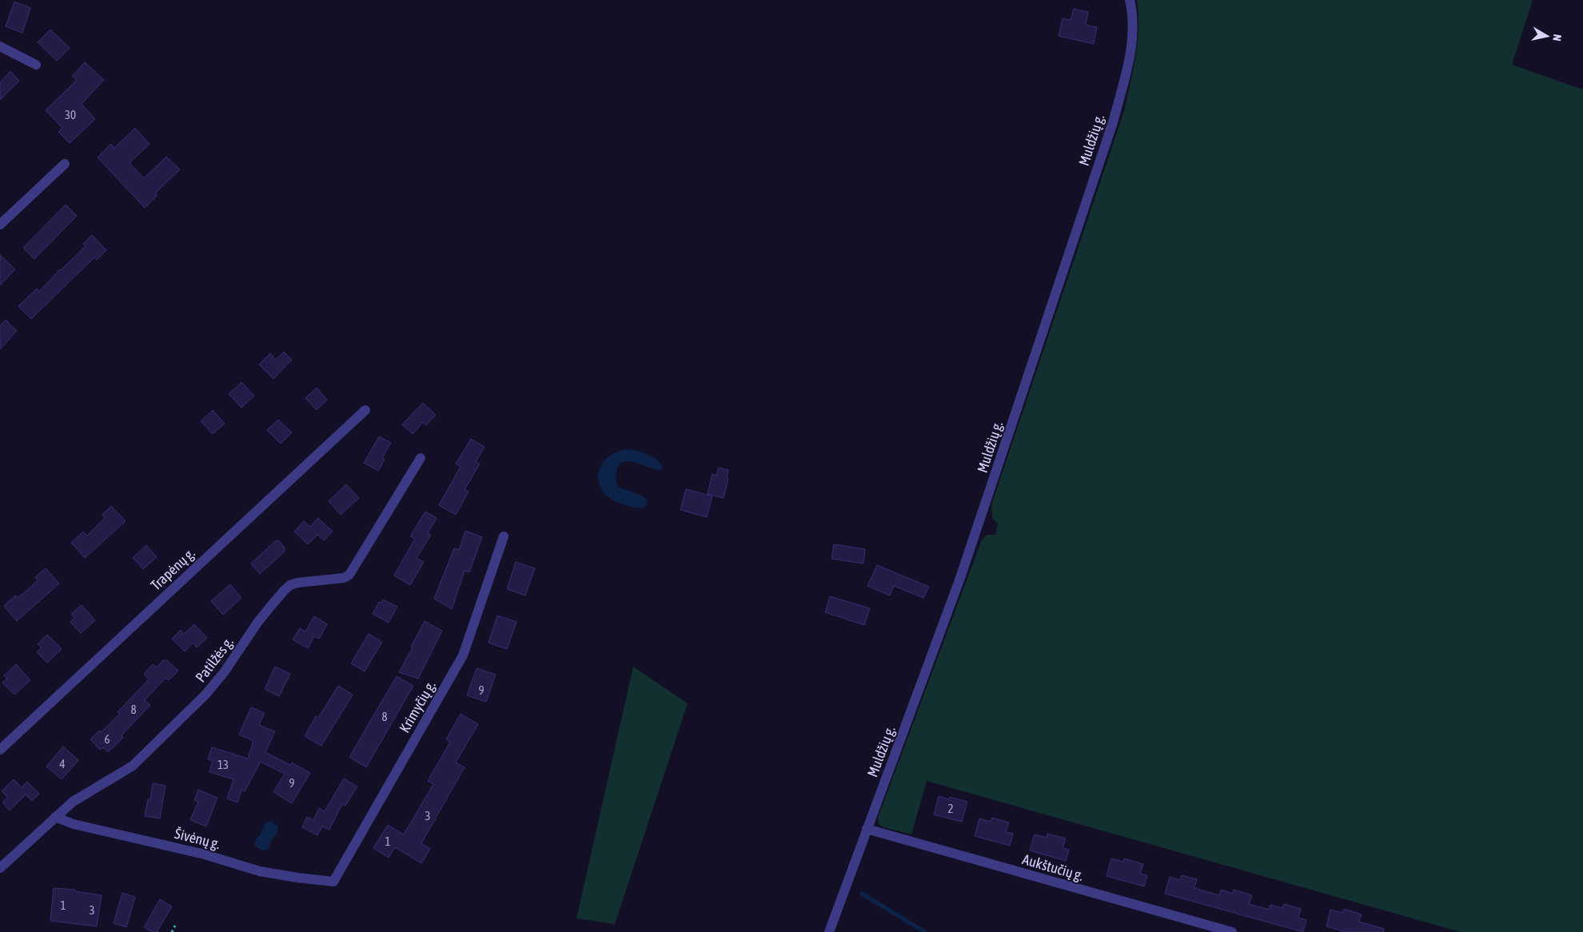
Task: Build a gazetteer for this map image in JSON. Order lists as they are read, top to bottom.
{
  "streets": {
    "street": [
      "Muldžių g.",
      "Trapėnų g.",
      "Patilžės g.",
      "Krimyčių g.",
      "Šivėnų g.",
      "Aukštučių g."
    ]
  },
  "crossings": [
    ["Muldžių g.", "Aukštučių g."],
    ["Patilžės g.", "Šivėnų g."],
    ["Krimyčių g.", "Šivėnų g."]
  ],
  "house_numbers": [
    "30",
    "9",
    "8",
    "8",
    "6",
    "4",
    "13",
    "9",
    "2",
    "3",
    "1",
    "1",
    "3"
  ],
  "north": "right"
}
